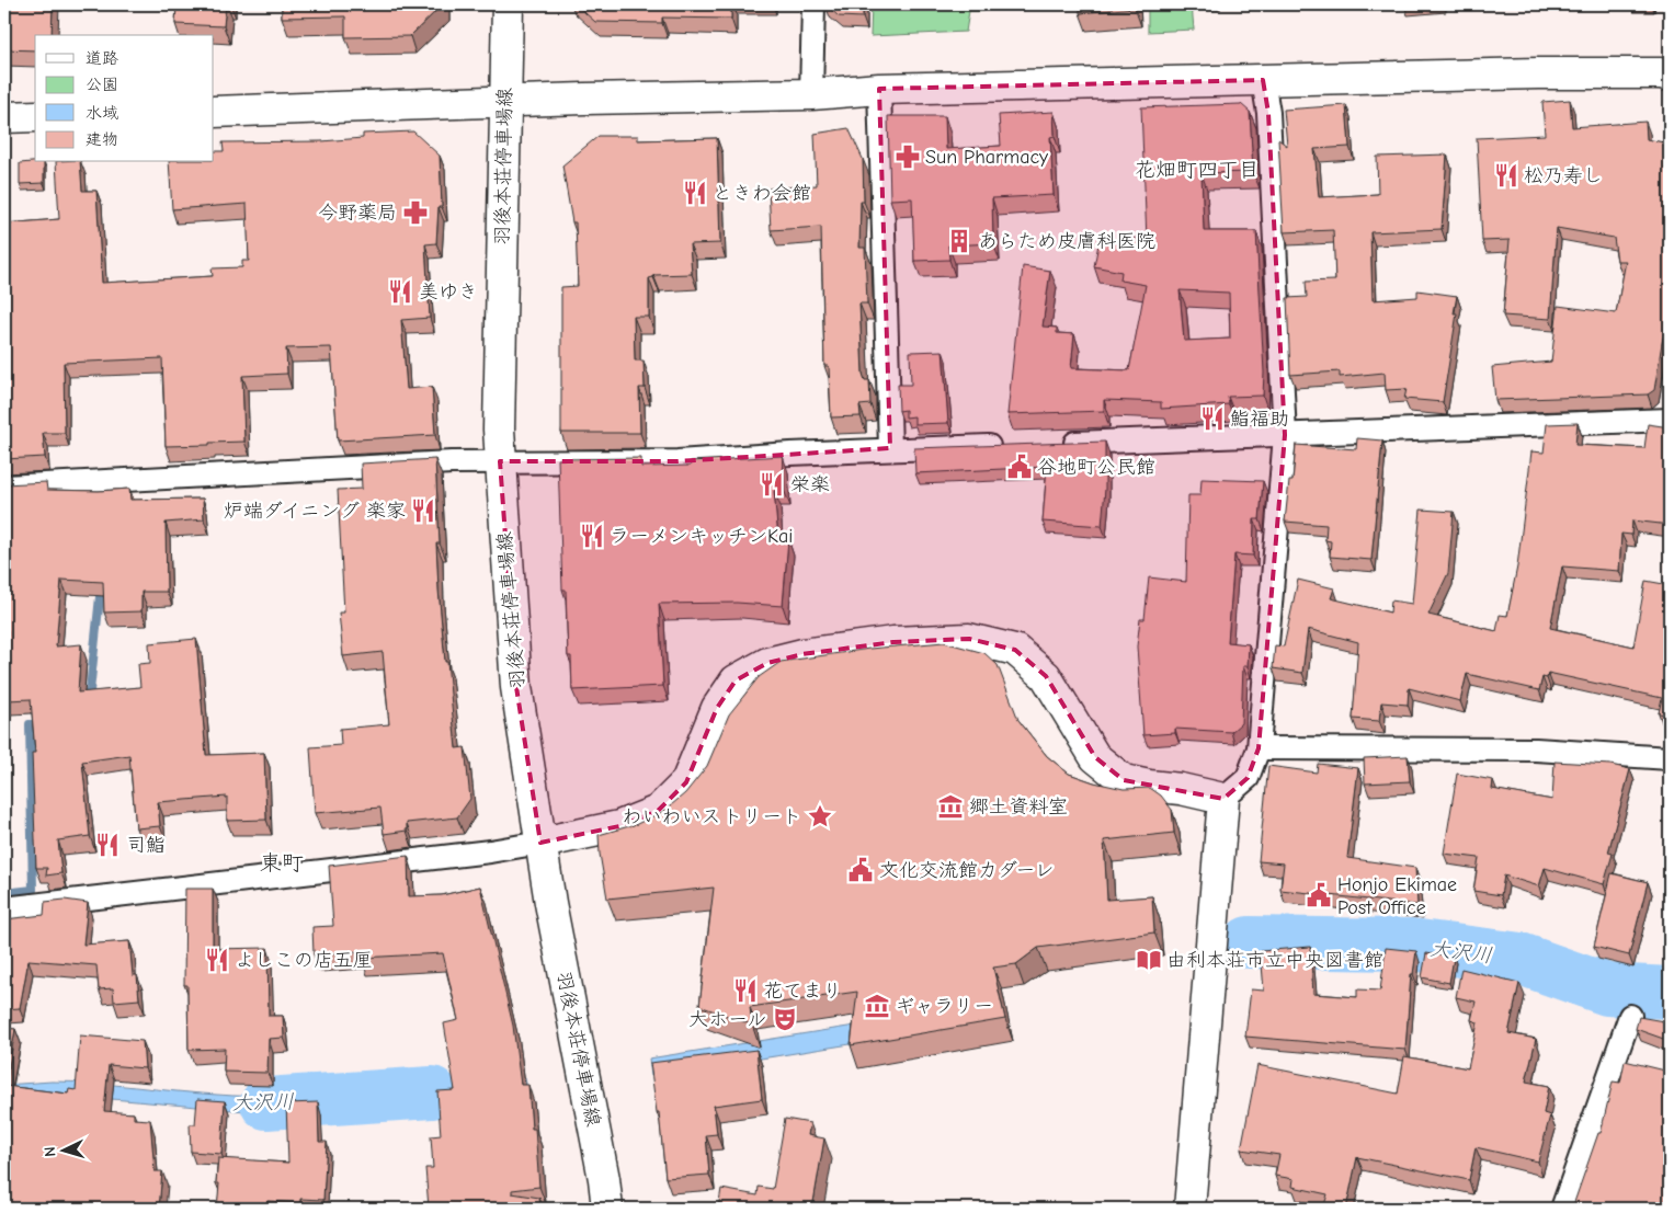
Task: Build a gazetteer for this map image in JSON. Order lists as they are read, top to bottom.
{
  "streets": {
    "street": ["羽後本荘停車場線"]
  },
  "districts": ["花畑町四丁目", "東町"],
  "water": ["大沢川"],
  "places": {
    "pharmacy": ["Sun Pharmacy", "今野薬局"],
    "restaurant": [
      "松乃寿し",
      "ときわ会館",
      "美ゆき",
      "鮨福助",
      "栄楽",
      "炉端ダイニング 楽家",
      "ラーメンキッチンKai",
      "司鮨",
      "よしこの店五厘",
      "花てまり"
    ],
    "building": ["あらため皮膚科医院"],
    "public building": ["谷地町公民館", "文化交流館カダーレ", "Honjo Ekimae Post Office"],
    "museum": ["郷土資料室", "ギャラリー"],
    "place": ["わいわいストリート"],
    "library": ["由利本荘市立中央図書館"],
    "theatre": ["大ホール"]
  },
  "legend": [
    "道路",
    "公園",
    "水域",
    "建物"
  ],
  "north": "left"
}
